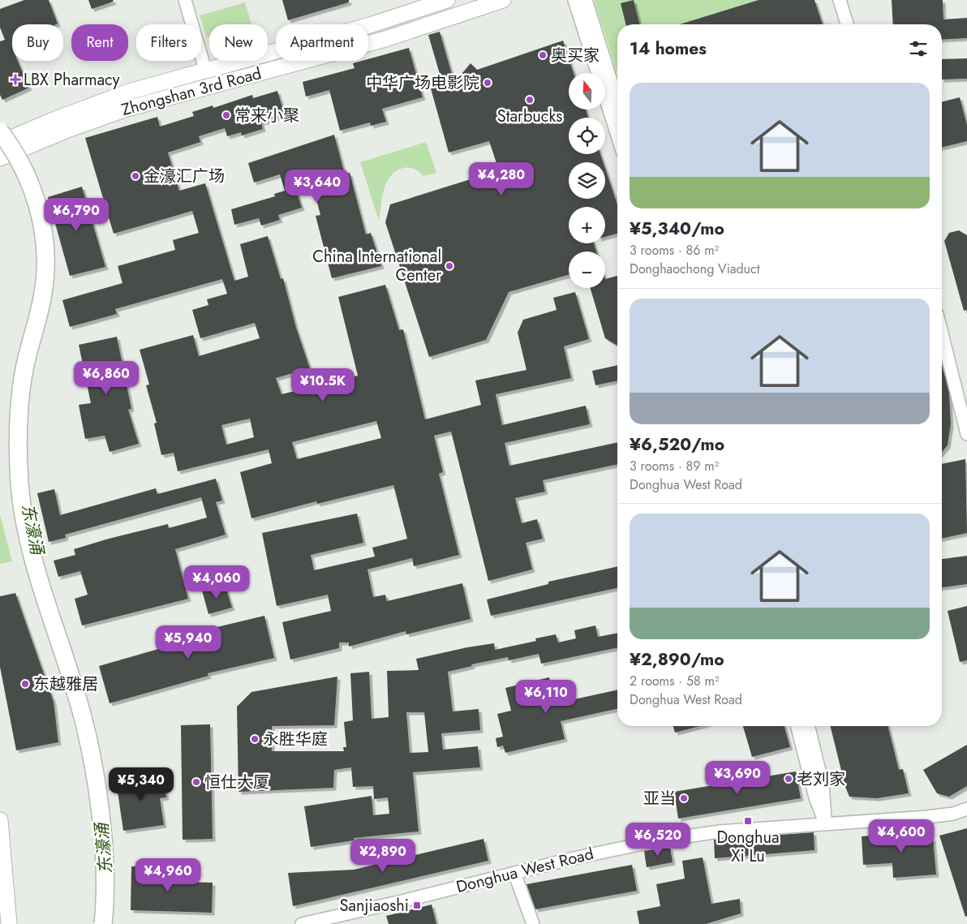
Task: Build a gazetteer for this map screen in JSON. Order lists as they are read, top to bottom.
{
  "streets": {
    "main road": ["Zhongshan 3rd Road"],
    "street": ["Donghua West Road"]
  },
  "water": ["东濠涌"],
  "places": {
    "other": [
      "奥买家",
      "中华广场电影院",
      "Starbucks",
      "常来小聚",
      "金濠汇广场",
      "China International Center",
      "东越雅居",
      "永胜华庭",
      "老刘家",
      "恒仕大厦",
      "亚当"
    ],
    "health": ["LBX Pharmacy"],
    "transit": ["Donghua Xi Lu", "Sanjiaoshi"]
  },
  "north": "top",
  "page": {
    "chip": [
      "Buy",
      "Rent",
      "Filters",
      "New",
      "Apartment"
    ],
    "heading": "14 homes",
    "map_buttons": ["+", "−"],
    "list": [
      {
        "name": "¥5,340/mo",
        "note": "3 rooms · 86 m² · Donghaochong Viaduct"
      },
      {
        "name": "¥6,520/mo",
        "note": "3 rooms · 89 m² · Donghua West Road"
      },
      {
        "name": "¥2,890/mo",
        "note": "2 rooms · 58 m² · Donghua West Road"
      }
    ],
    "price": [
      "¥4,280",
      "¥3,640",
      "¥6,790",
      "¥6,860",
      "¥10.5K",
      "¥4,060",
      "¥5,940",
      "¥6,110",
      "¥3,690",
      "¥5,340",
      "¥4,600",
      "¥6,520",
      "¥2,890",
      "¥4,960"
    ]
  }
}
